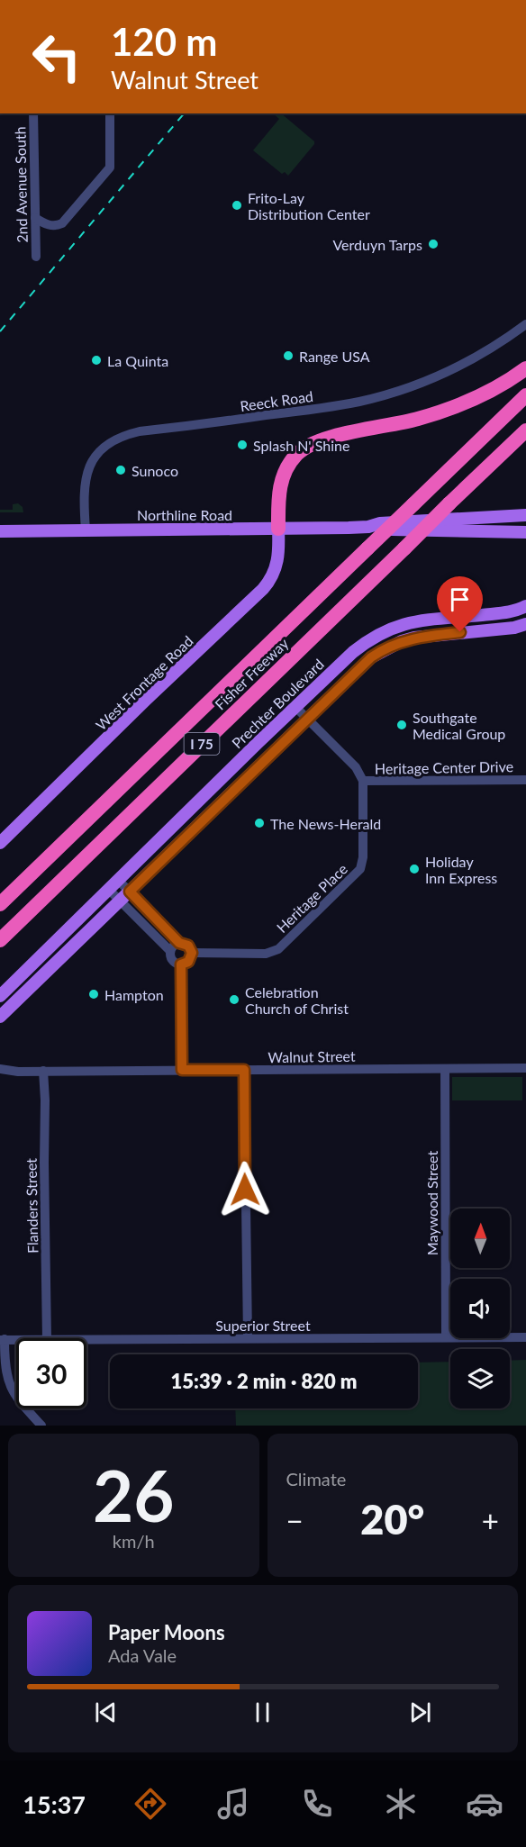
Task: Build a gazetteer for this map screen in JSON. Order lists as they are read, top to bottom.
{
  "streets": {
    "highway": ["Fisher Freeway", "I 75"],
    "main road": ["Northline Road", "West Frontage Road", "Prechter Boulevard"],
    "street": [
      "2nd Avenue South",
      "Reeck Road",
      "Heritage Center Drive",
      "Heritage Place",
      "Walnut Street",
      "Maywood Street",
      "Flanders Street",
      "Superior Street"
    ]
  },
  "crossings": [
    ["Reeck Road", "Northline Road"],
    ["Northline Road", "West Frontage Road"],
    ["Heritage Center Drive", "Heritage Place"],
    ["Walnut Street", "Maywood Street"],
    ["Walnut Street", "Flanders Street"],
    ["Maywood Street", "Superior Street"]
  ],
  "places": [
    "Frito-Lay Distribution Center",
    "Verduyn Tarps",
    "Range USA",
    "La Quinta",
    "Splash N' Shine",
    "Sunoco",
    "Southgate Medical Group",
    "The News-Herald",
    "Holiday Inn Express",
    "Hampton",
    "Celebration Church of Christ"
  ],
  "north": "top",
  "page": {
    "turn": ["120 m", "Walnut Street"],
    "limit": "30",
    "trip": "15:39 · 2 min · 820 m",
    "tile": [
      ["26", "km/h"],
      "Climate"
    ],
    "heat": ["−", "20°", "+"],
    "song": ["Paper Moons", "Ada Vale"],
    "tabs": "15:37"
  }
}
